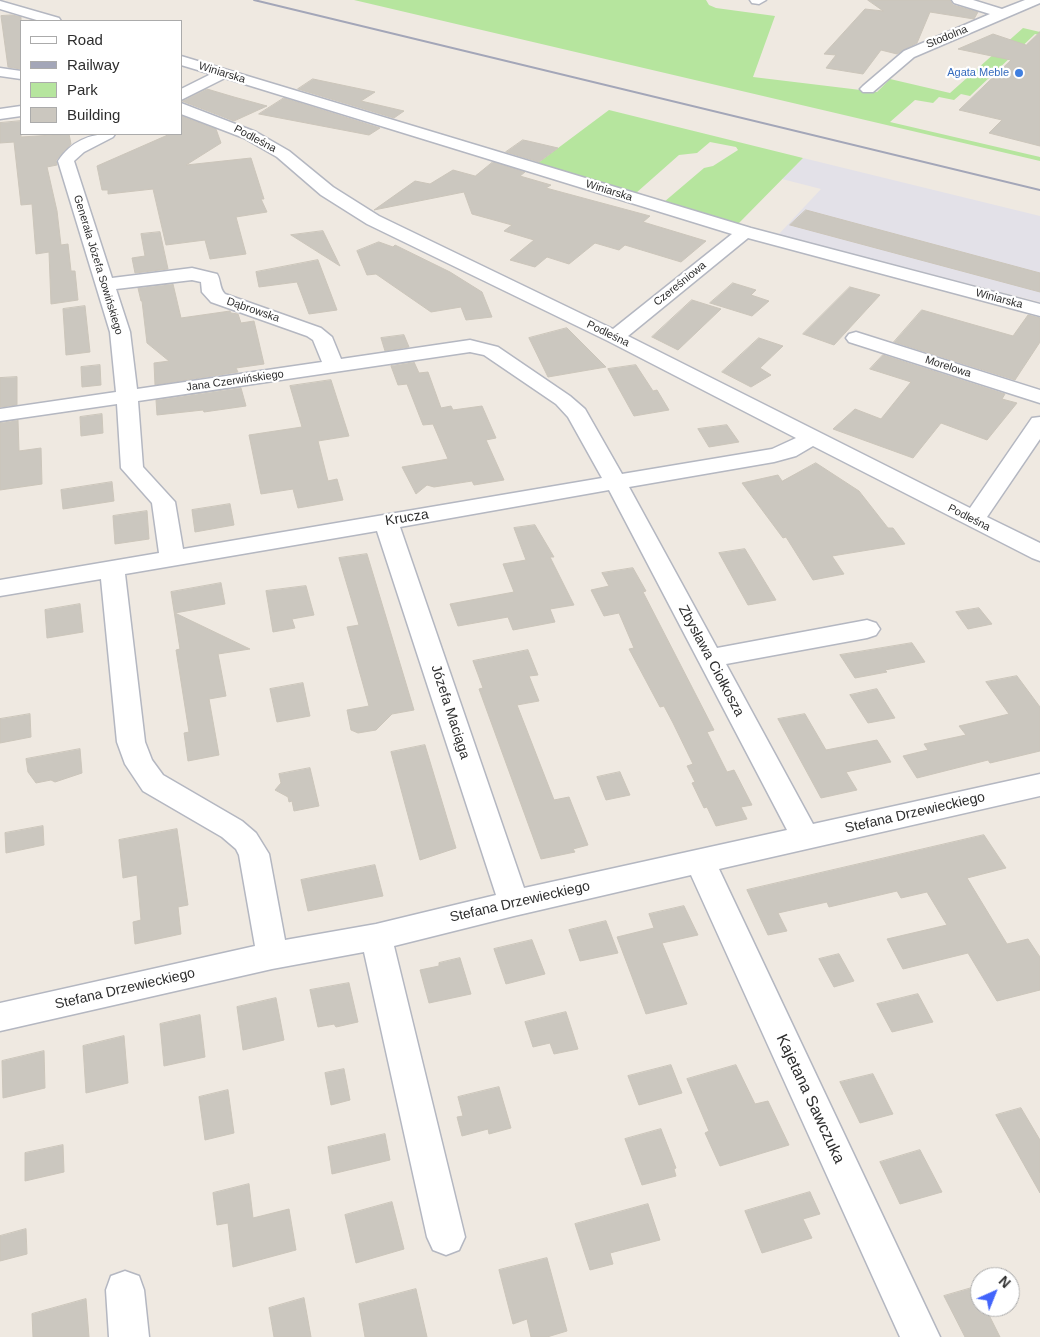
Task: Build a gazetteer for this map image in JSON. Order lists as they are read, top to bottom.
{
  "streets": {
    "street": [
      "Stodolna",
      "Winiarska",
      "Podleśna",
      "Generała Józefa Sowińskiego",
      "Czereśniowa",
      "Dąbrowska",
      "Morelowa",
      "Jana Czerwińskiego",
      "Krucza",
      "Zbysława Ciołkosza",
      "Józefa Maciąga",
      "Stefana Drzewieckiego",
      "Kajetana Sawczuka"
    ]
  },
  "crossings": [
    ["Winiarska", "Czereśniowa"],
    ["Podleśna", "Czereśniowa"],
    ["Podleśna", "Krucza"],
    ["Generała Józefa Sowińskiego", "Dąbrowska"],
    ["Generała Józefa Sowińskiego", "Jana Czerwińskiego"],
    ["Generała Józefa Sowińskiego", "Krucza"],
    ["Dąbrowska", "Jana Czerwińskiego"],
    ["Jana Czerwińskiego", "Krucza"],
    ["Jana Czerwińskiego", "Zbysława Ciołkosza"],
    ["Krucza", "Zbysława Ciołkosza"],
    ["Krucza", "Józefa Maciąga"],
    ["Zbysława Ciołkosza", "Stefana Drzewieckiego"],
    ["Józefa Maciąga", "Stefana Drzewieckiego"],
    ["Stefana Drzewieckiego", "Kajetana Sawczuka"]
  ],
  "places": ["Agata Meble"],
  "legend": [
    "Road",
    "Railway",
    "Park",
    "Building"
  ],
  "north": "top right"
}
